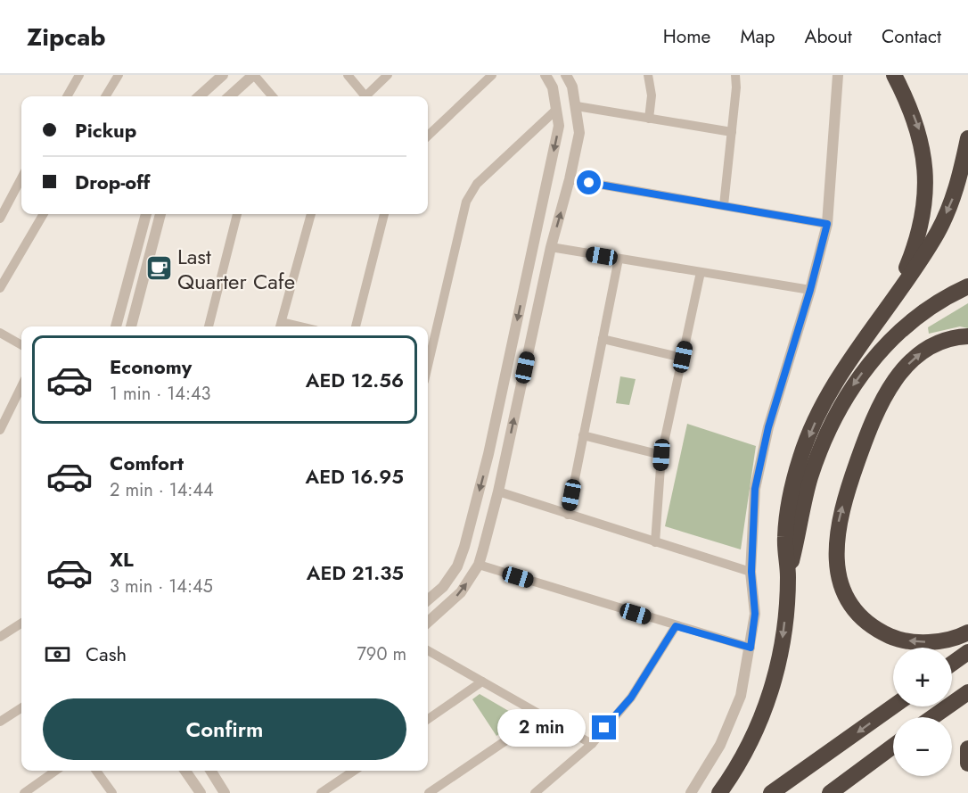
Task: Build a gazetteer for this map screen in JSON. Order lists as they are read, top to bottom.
{
  "places": {
    "cafe": ["Last Quarter Cafe"]
  },
  "page": {
    "header": "Zipcab",
    "nav": [
      "Home",
      "Map",
      "About",
      "Contact"
    ],
    "banner": ["Pickup", "Drop-off"],
    "list": [
      {
        "name": "Economy",
        "note": "1 min · 14:43",
        "value": "AED 12.56"
      },
      {
        "name": "Comfort",
        "note": "2 min · 14:44",
        "value": "AED 16.95"
      },
      {
        "name": "XL",
        "note": "3 min · 14:45",
        "value": "AED 21.35"
      }
    ],
    "pay": ["Cash", "790 m"],
    "map_buttons": ["+", "−"],
    "buttons": "Confirm",
    "bubble": "2 min"
  }
}
